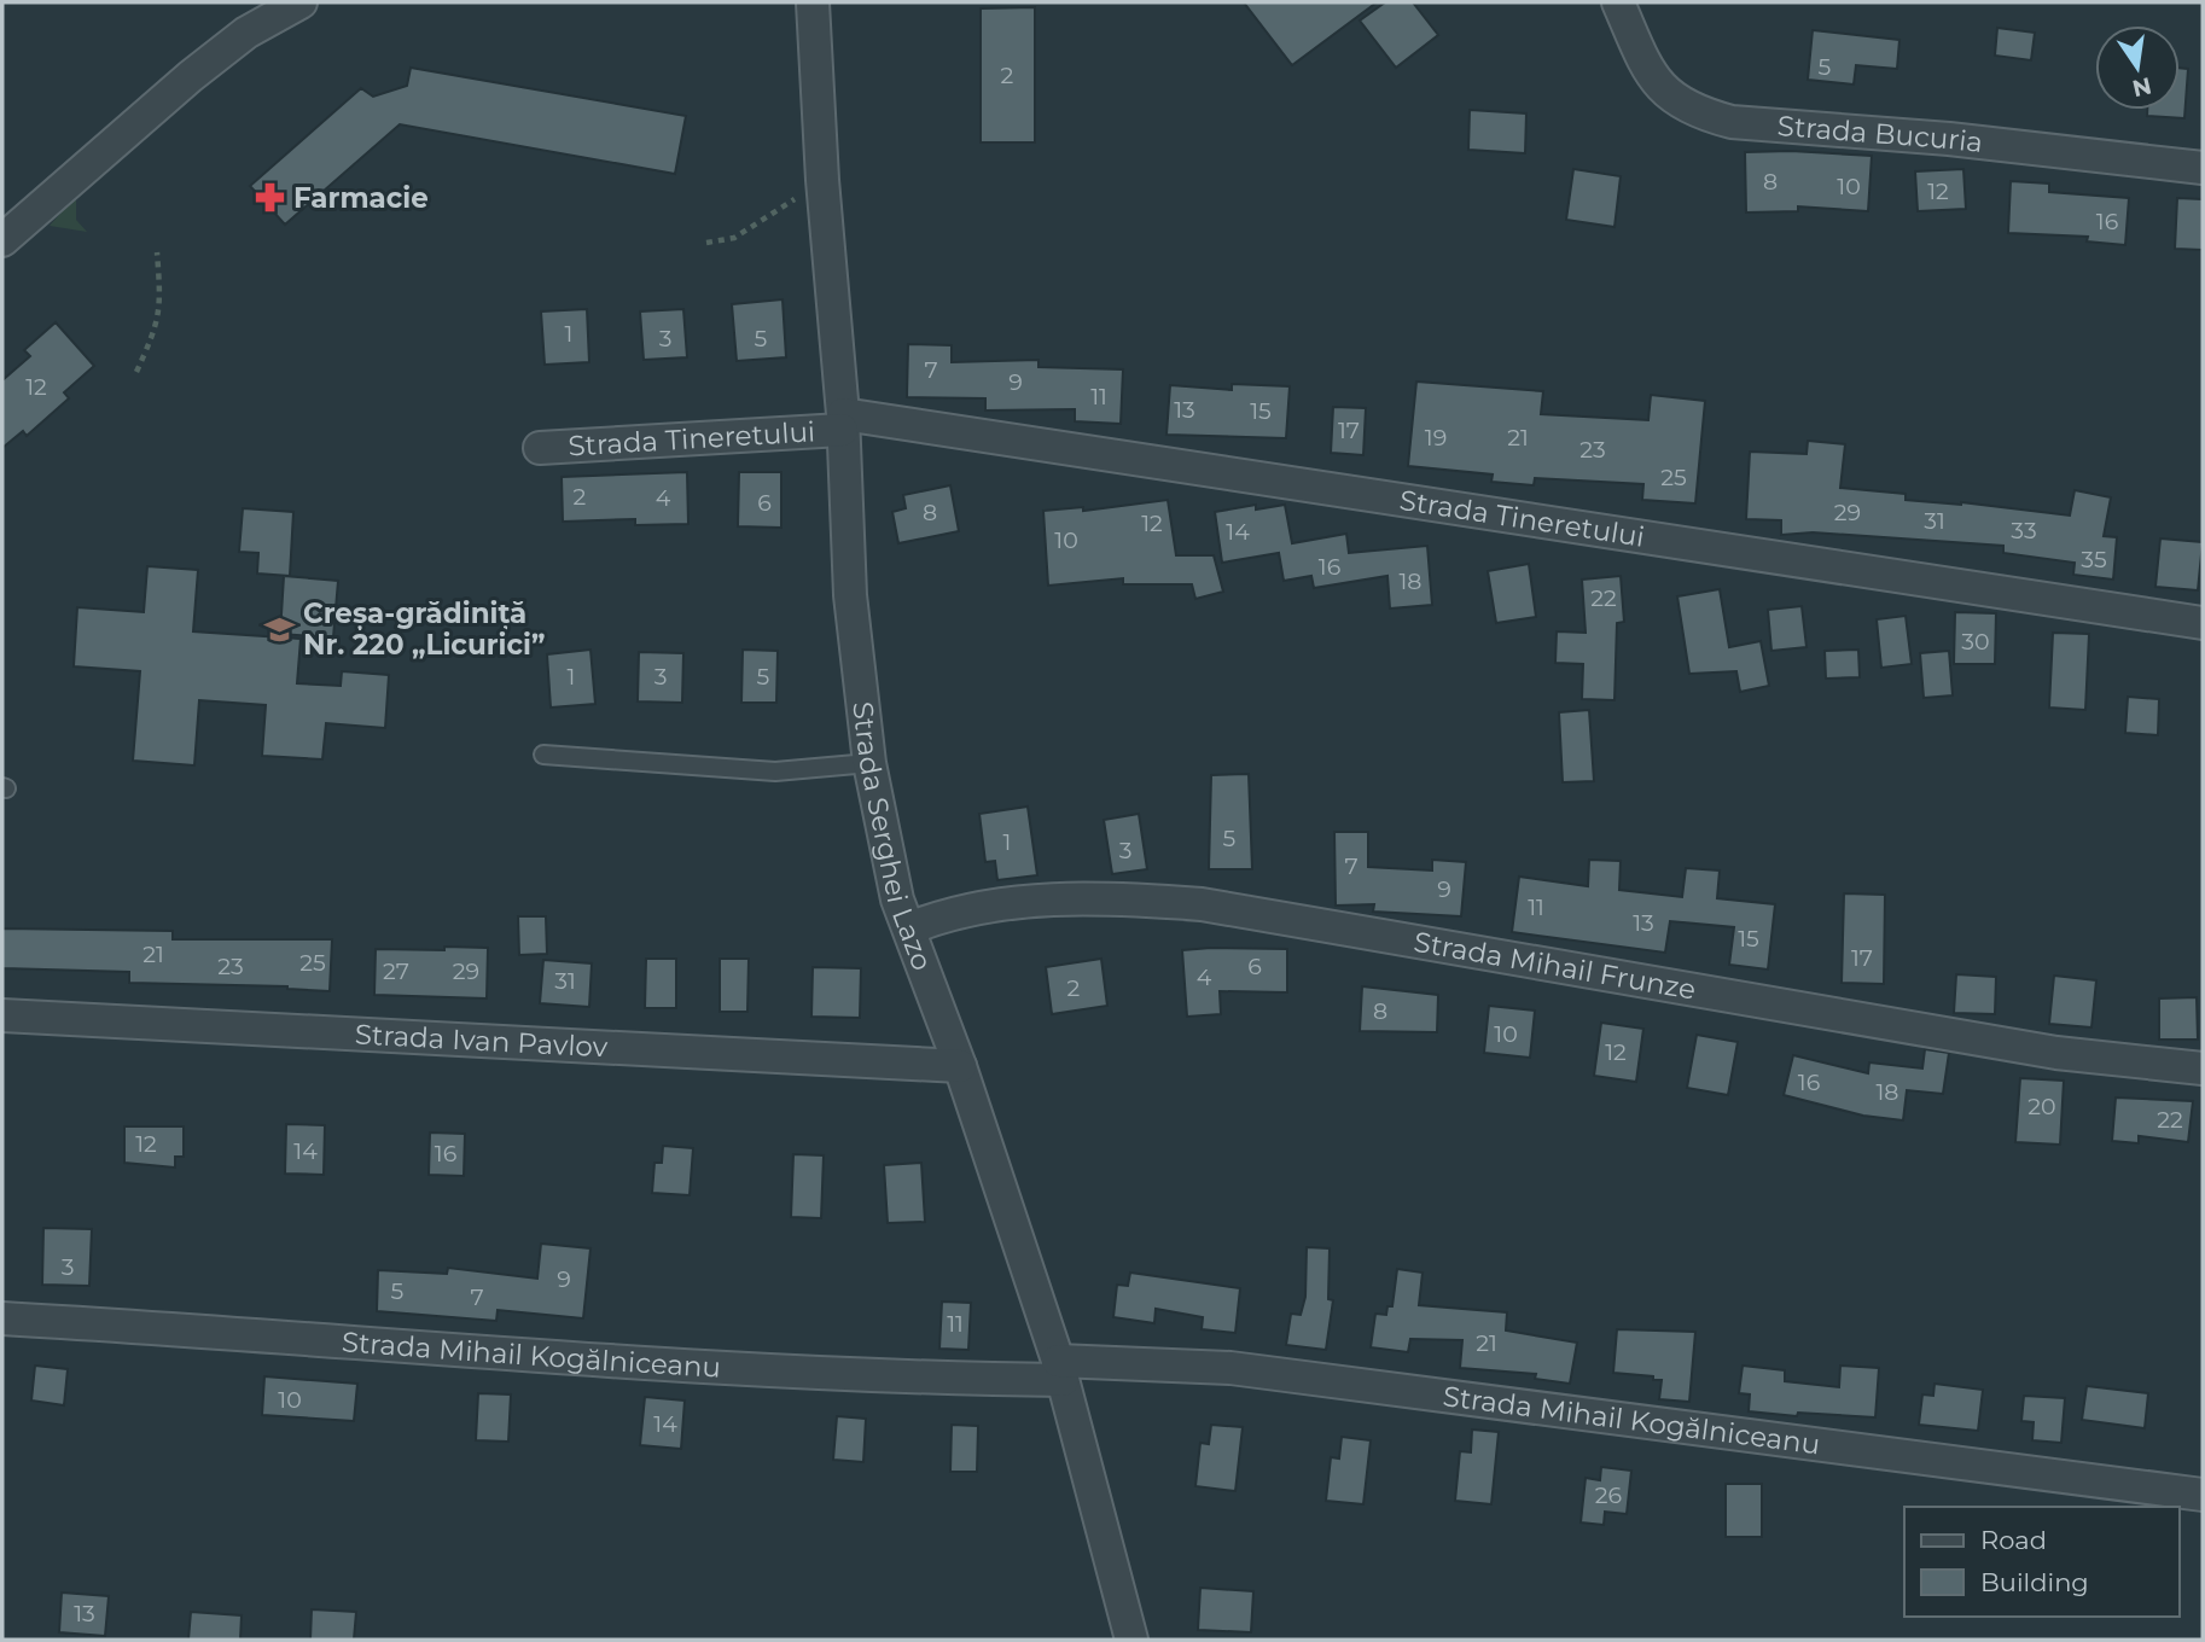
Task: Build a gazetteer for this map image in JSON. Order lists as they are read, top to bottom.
{
  "streets": {
    "street": [
      "Strada Bucuria",
      "Strada Tineretului",
      "Strada Serghei Lazo",
      "Strada Mihail Frunze",
      "Strada Ivan Pavlov",
      "Strada Mihail Kogălniceanu"
    ]
  },
  "crossings": [
    ["Strada Tineretului", "Strada Serghei Lazo"],
    ["Strada Serghei Lazo", "Strada Mihail Frunze"],
    ["Strada Serghei Lazo", "Strada Ivan Pavlov"],
    ["Strada Serghei Lazo", "Strada Mihail Kogălniceanu"]
  ],
  "places": {
    "pharmacy": ["Farmacie"],
    "school or university": ["Creșa-grădiniță Nr. 220 „Licurici”"]
  },
  "house_numbers": [
    "5",
    "2",
    "8",
    "10",
    "12",
    "16",
    "1",
    "3",
    "5",
    "7",
    "9",
    "12",
    "11",
    "13",
    "15",
    "17",
    "19",
    "21",
    "23",
    "25",
    "2",
    "4",
    "6",
    "8",
    "29",
    "31",
    "12",
    "33",
    "14",
    "10",
    "35",
    "16",
    "18",
    "22",
    "30",
    "1",
    "3",
    "5",
    "5",
    "1",
    "3",
    "7",
    "9",
    "11",
    "13",
    "15",
    "21",
    "17",
    "25",
    "23",
    "6",
    "27",
    "29",
    "4",
    "31",
    "2",
    "8",
    "10",
    "12",
    "16",
    "18",
    "20",
    "22",
    "12",
    "14",
    "16",
    "3",
    "9",
    "5",
    "7",
    "11",
    "21",
    "10",
    "14",
    "26",
    "13"
  ],
  "legend": ["Road", "Building"],
  "north": "bottom"
}
